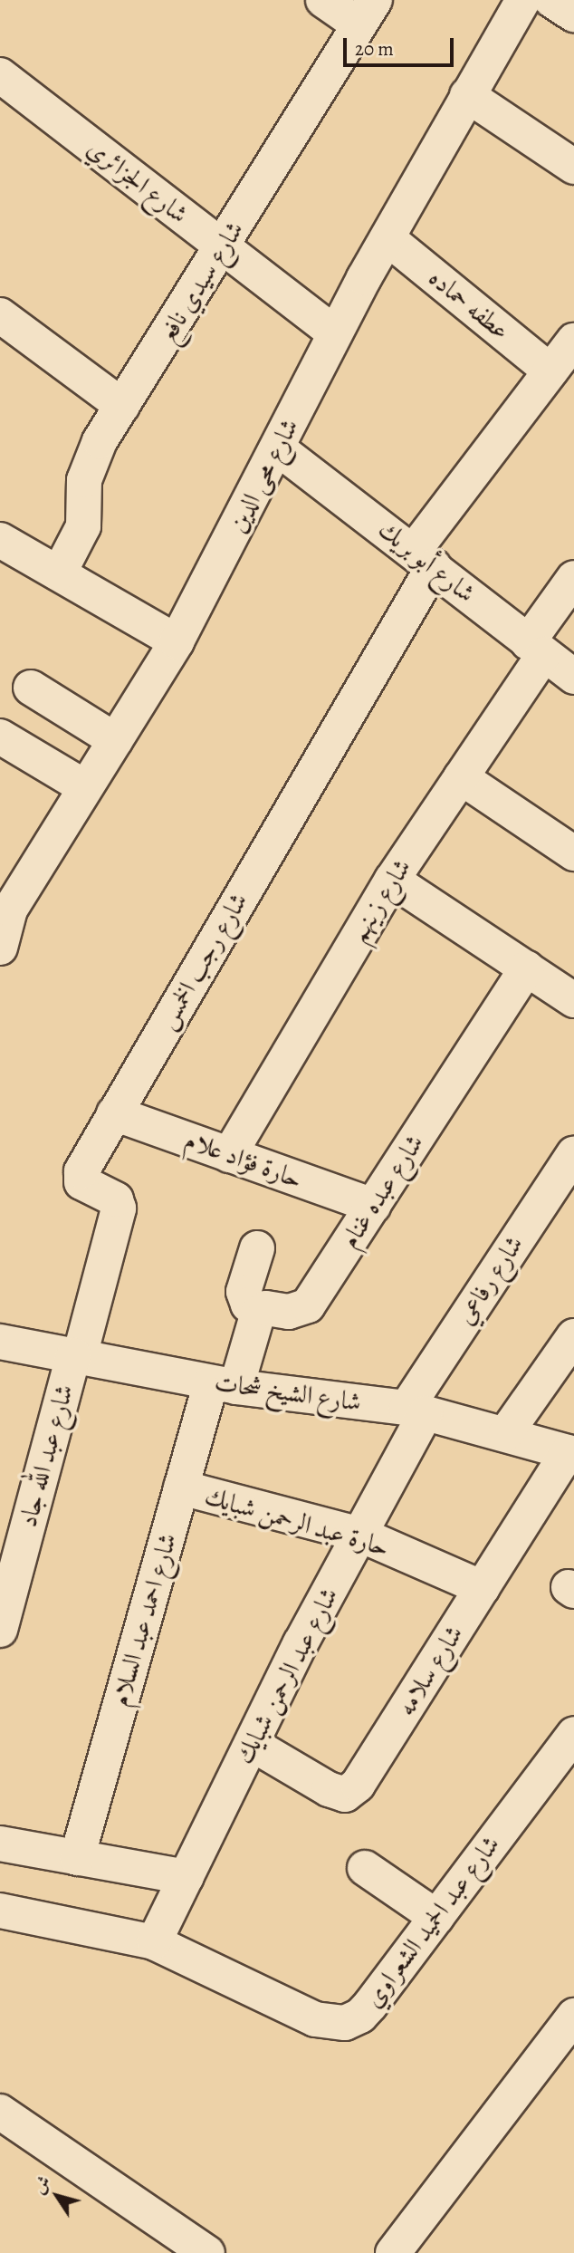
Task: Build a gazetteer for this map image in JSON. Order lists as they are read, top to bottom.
{
  "streets": {
    "street": [
      "شارع الجزائري",
      "شارع سيدي نافع",
      "عطفه حماده",
      "شارع محى الدين",
      "شارع أبو بريك",
      "شارع زينهم",
      "شارع رجب الخمس",
      "حارة فؤاد علام",
      "شارع عبده غنام",
      "شارع رفاعي",
      "شارع الشيخ شحات",
      "شارع عبد الله جاد",
      "حارة عبد الرحمن شبايك",
      "شارع احمد عبد السلام",
      "شارع سلامه",
      "شارع عبد الرحمن شبايك",
      "شارع عبد الحميد الشعراوي"
    ]
  },
  "crossings": [
    ["شارع الجزائري", "شارع سيدي نافع"],
    ["شارع الجزائري", "شارع محى الدين"],
    ["عطفه حماده", "شارع محى الدين"],
    ["عطفه حماده", "شارع رجب الخمس"],
    ["شارع محى الدين", "شارع أبو بريك"],
    ["شارع أبو بريك", "شارع زينهم"],
    ["شارع أبو بريك", "شارع رجب الخمس"],
    ["شارع زينهم", "حارة فؤاد علام"],
    ["شارع رجب الخمس", "حارة فؤاد علام"],
    ["شارع رجب الخمس", "شارع الشيخ شحات"],
    ["شارع رجب الخمس", "شارع عبد الله جاد"],
    ["حارة فؤاد علام", "شارع عبده غنام"],
    ["شارع رفاعي", "شارع الشيخ شحات"],
    ["شارع رفاعي", "شارع عبد الرحمن شبايك"],
    ["شارع الشيخ شحات", "شارع عبد الله جاد"],
    ["شارع الشيخ شحات", "شارع احمد عبد السلام"],
    ["شارع الشيخ شحات", "شارع سلامه"],
    ["شارع الشيخ شحات", "شارع عبد الرحمن شبايك"],
    ["حارة عبد الرحمن شبايك", "شارع احمد عبد السلام"],
    ["حارة عبد الرحمن شبايك", "شارع سلامه"],
    ["حارة عبد الرحمن شبايك", "شارع عبد الرحمن شبايك"],
    ["شارع سلامه", "شارع عبد الرحمن شبايك"],
    ["شارع عبد الرحمن شبايك", "شارع عبد الحميد الشعراوي"]
  ],
  "scale_bar": "20 m",
  "north": "top left"
}
